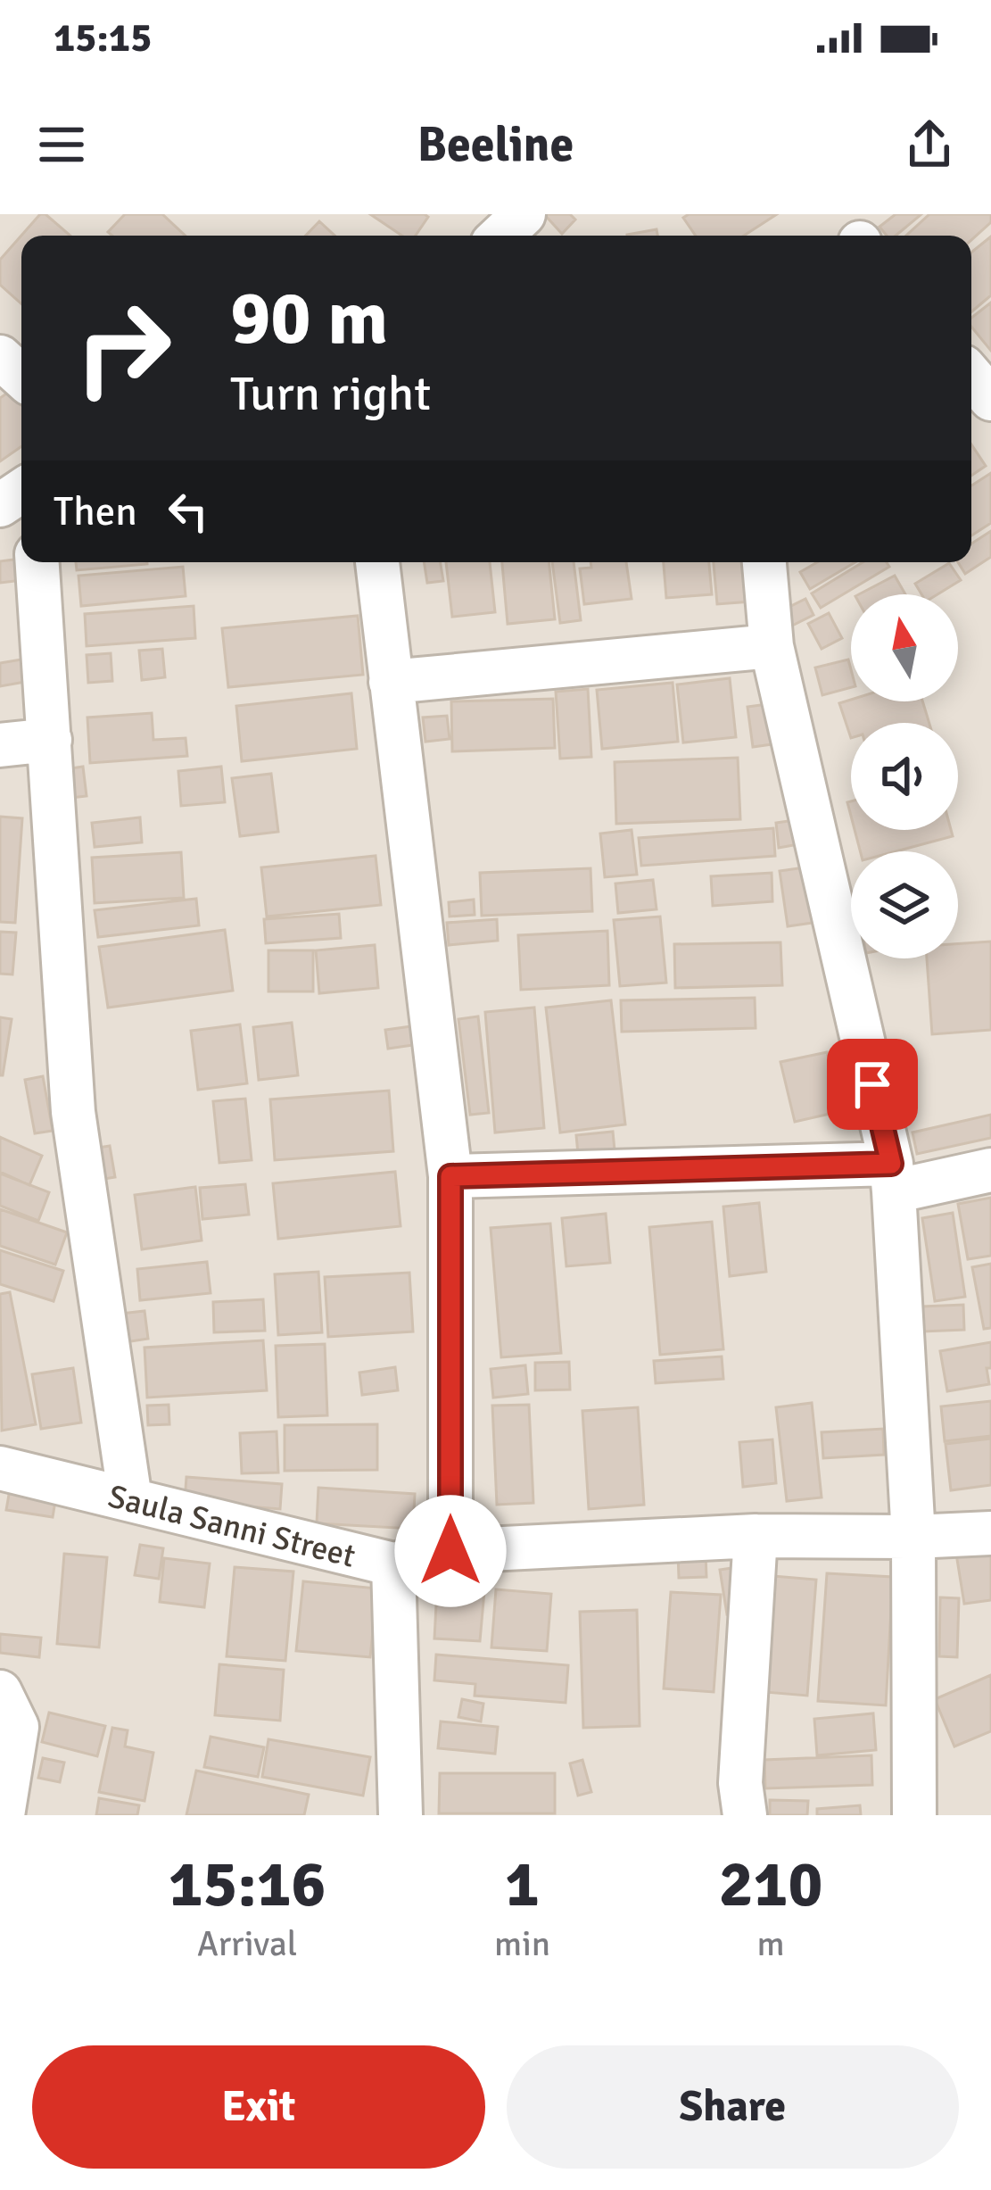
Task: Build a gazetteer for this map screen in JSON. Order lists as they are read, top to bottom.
{
  "streets": {
    "street": ["Saula Sanni Street"]
  },
  "north": "top",
  "page": {
    "status": "15:15",
    "header": "Beeline",
    "turn": ["90 m", "Turn right"],
    "then": "Then",
    "eta": [
      "15:16",
      "Arrival",
      "1",
      "min",
      "210",
      "m"
    ],
    "buttons": ["Exit", "Share"]
  }
}
